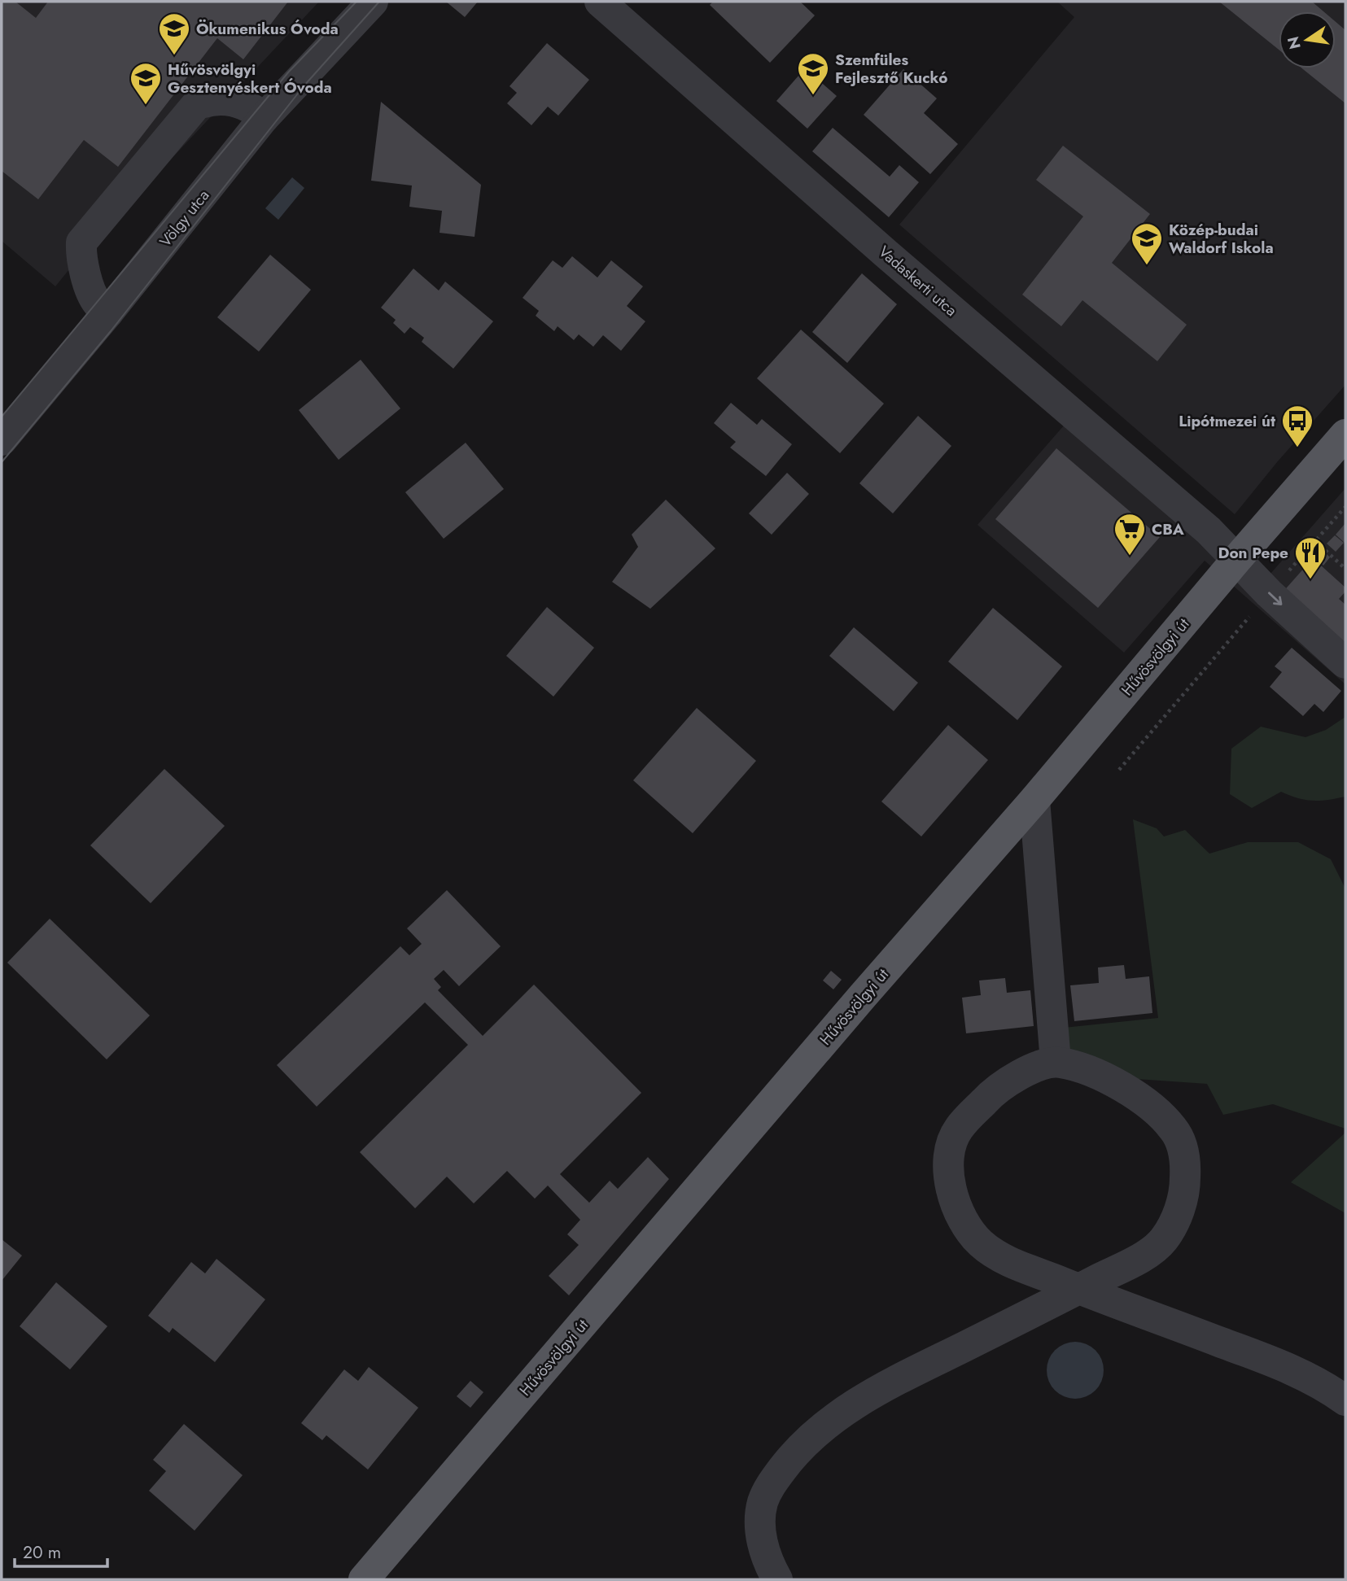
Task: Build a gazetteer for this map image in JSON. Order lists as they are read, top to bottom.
{
  "streets": {
    "main road": ["Hűvösvölgyi út"],
    "street": ["Völgy utca", "Vadaskerti utca"]
  },
  "crossings": [
    ["Vadaskerti utca", "Hűvösvölgyi út"]
  ],
  "places": {
    "school or university": [
      "Ökumenikus Óvoda",
      "Szemfüles Fejlesztő Kuckó",
      "Hűvösvölgyi Gesztenyéskert Óvoda",
      "Közép-budai Waldorf Iskola"
    ],
    "bus stop": ["Lipótmezei út"],
    "supermarket": ["CBA"],
    "restaurant": ["Don Pepe"]
  },
  "scale_bar": "20 m",
  "north": "left"
}
